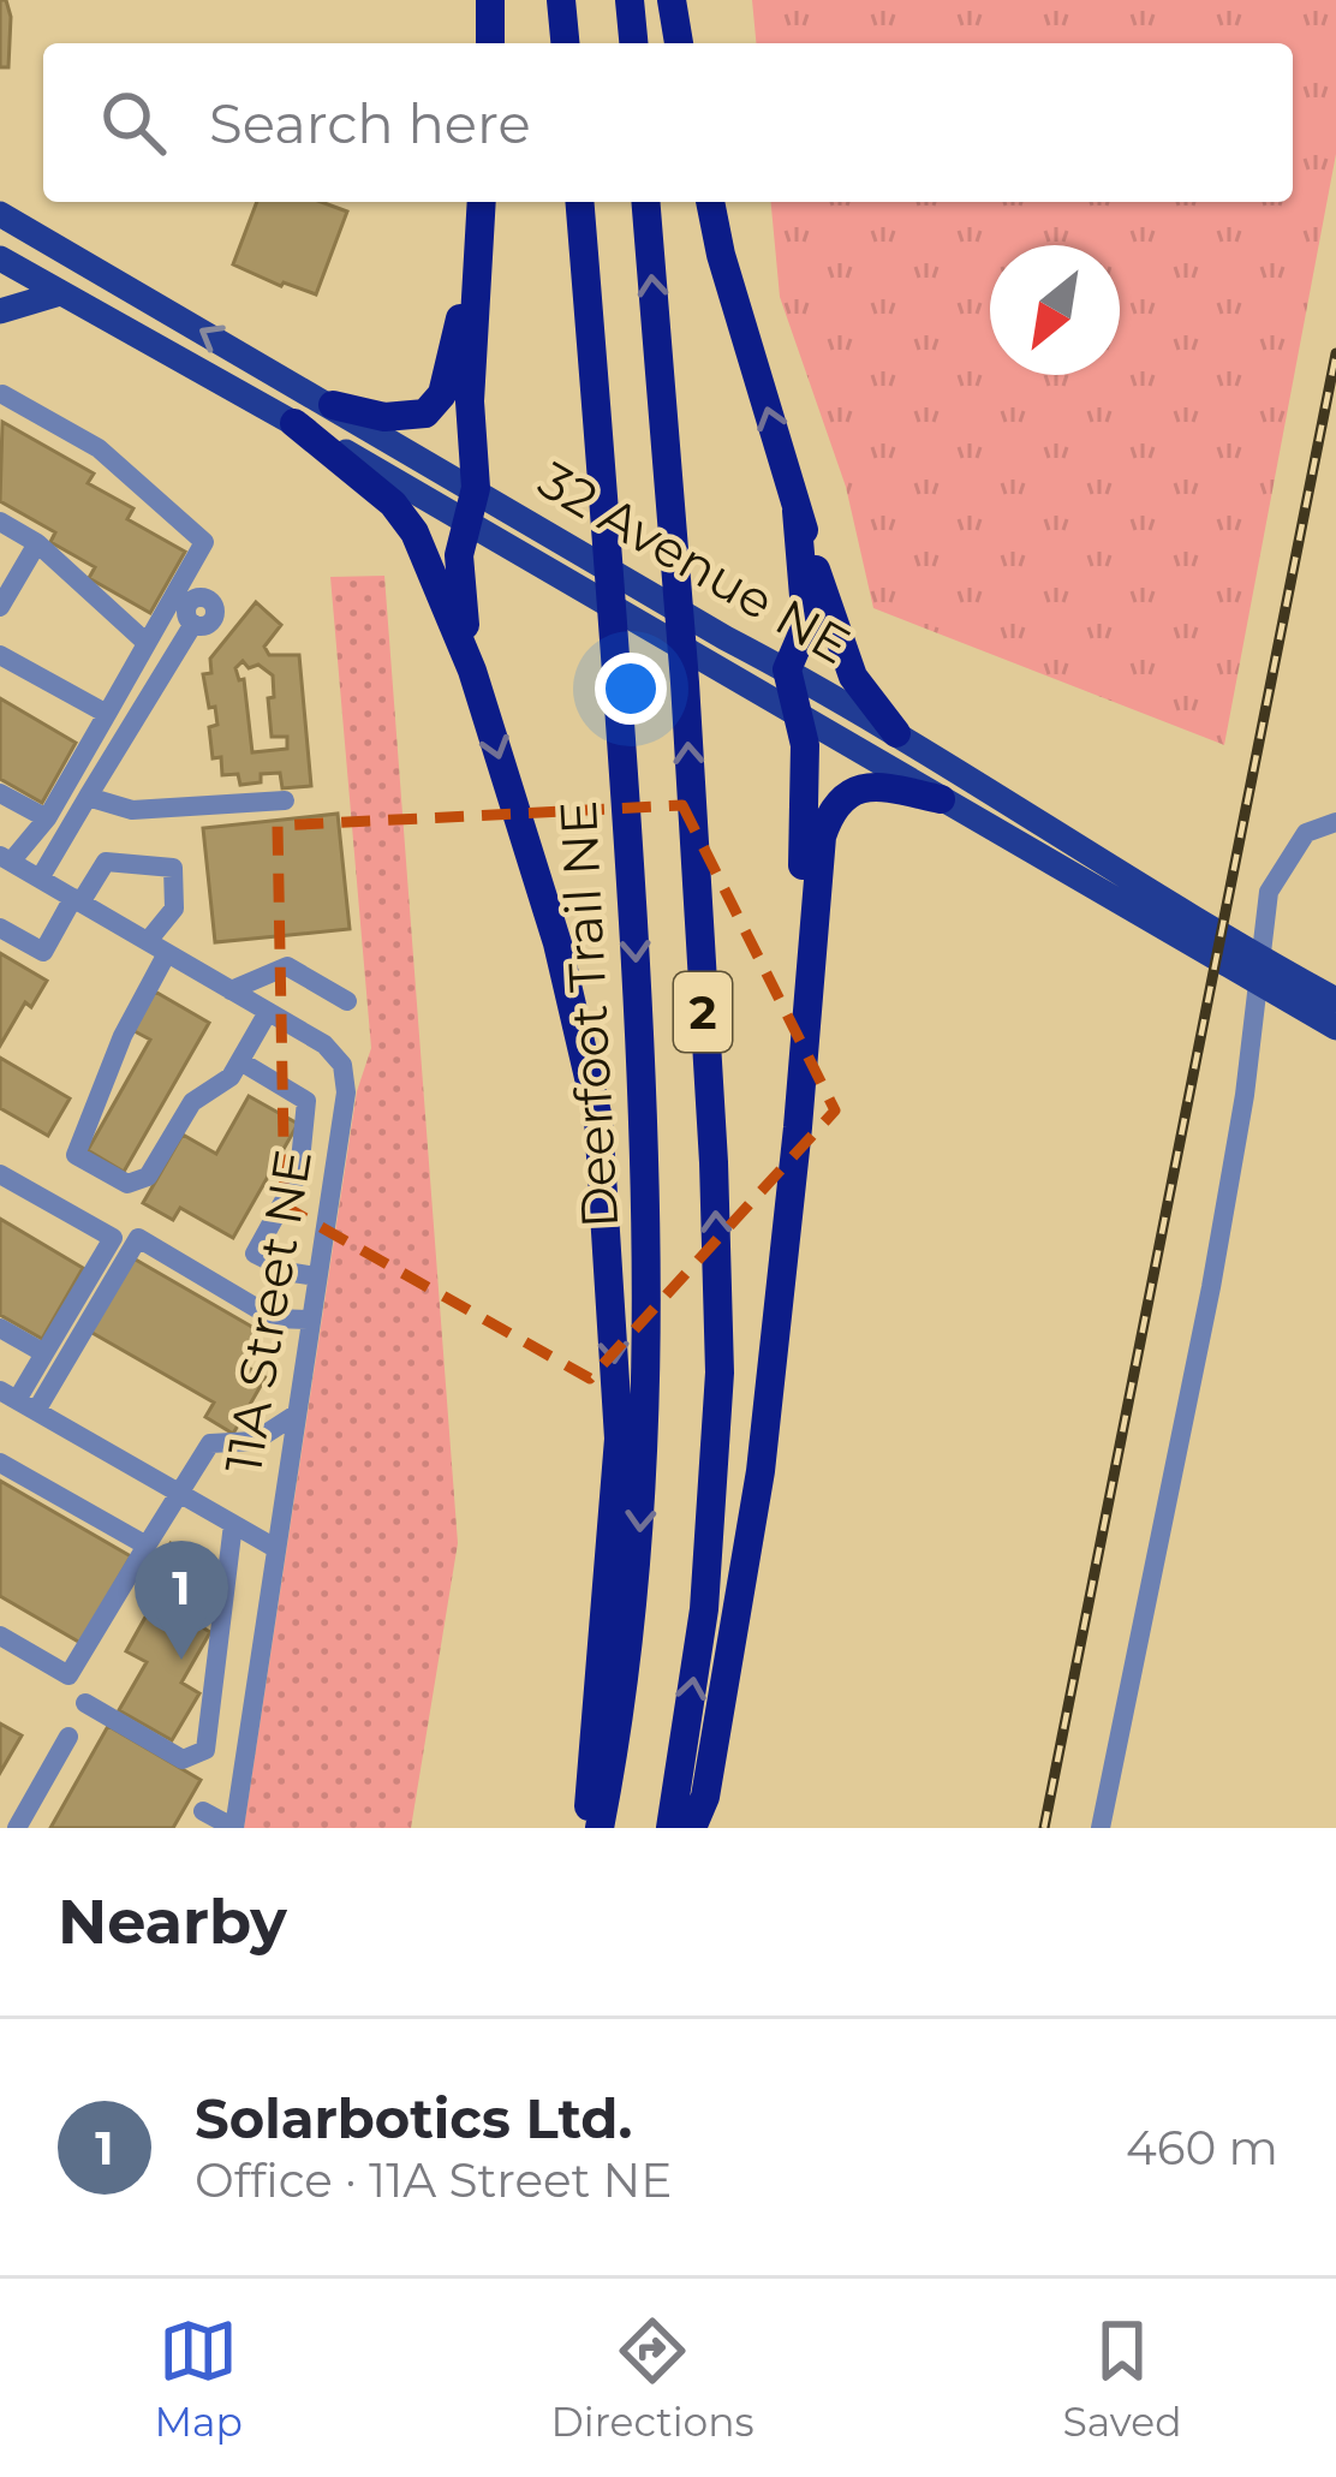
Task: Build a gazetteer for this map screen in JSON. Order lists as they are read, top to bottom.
{
  "streets": {
    "highway": ["2", "Deerfoot Trail NE"],
    "main road": ["32 Avenue NE"],
    "street": ["11A Street NE"]
  },
  "north": "bottom left",
  "page": {
    "search": "Search here",
    "pins": "1",
    "heading": "Nearby",
    "list": [
      {
        "mark": "1",
        "name": "Solarbotics Ltd.",
        "note": "Office · 11A Street NE",
        "value": "460 m"
      }
    ],
    "nav": ["Map", "Directions", "Saved"]
  }
}
